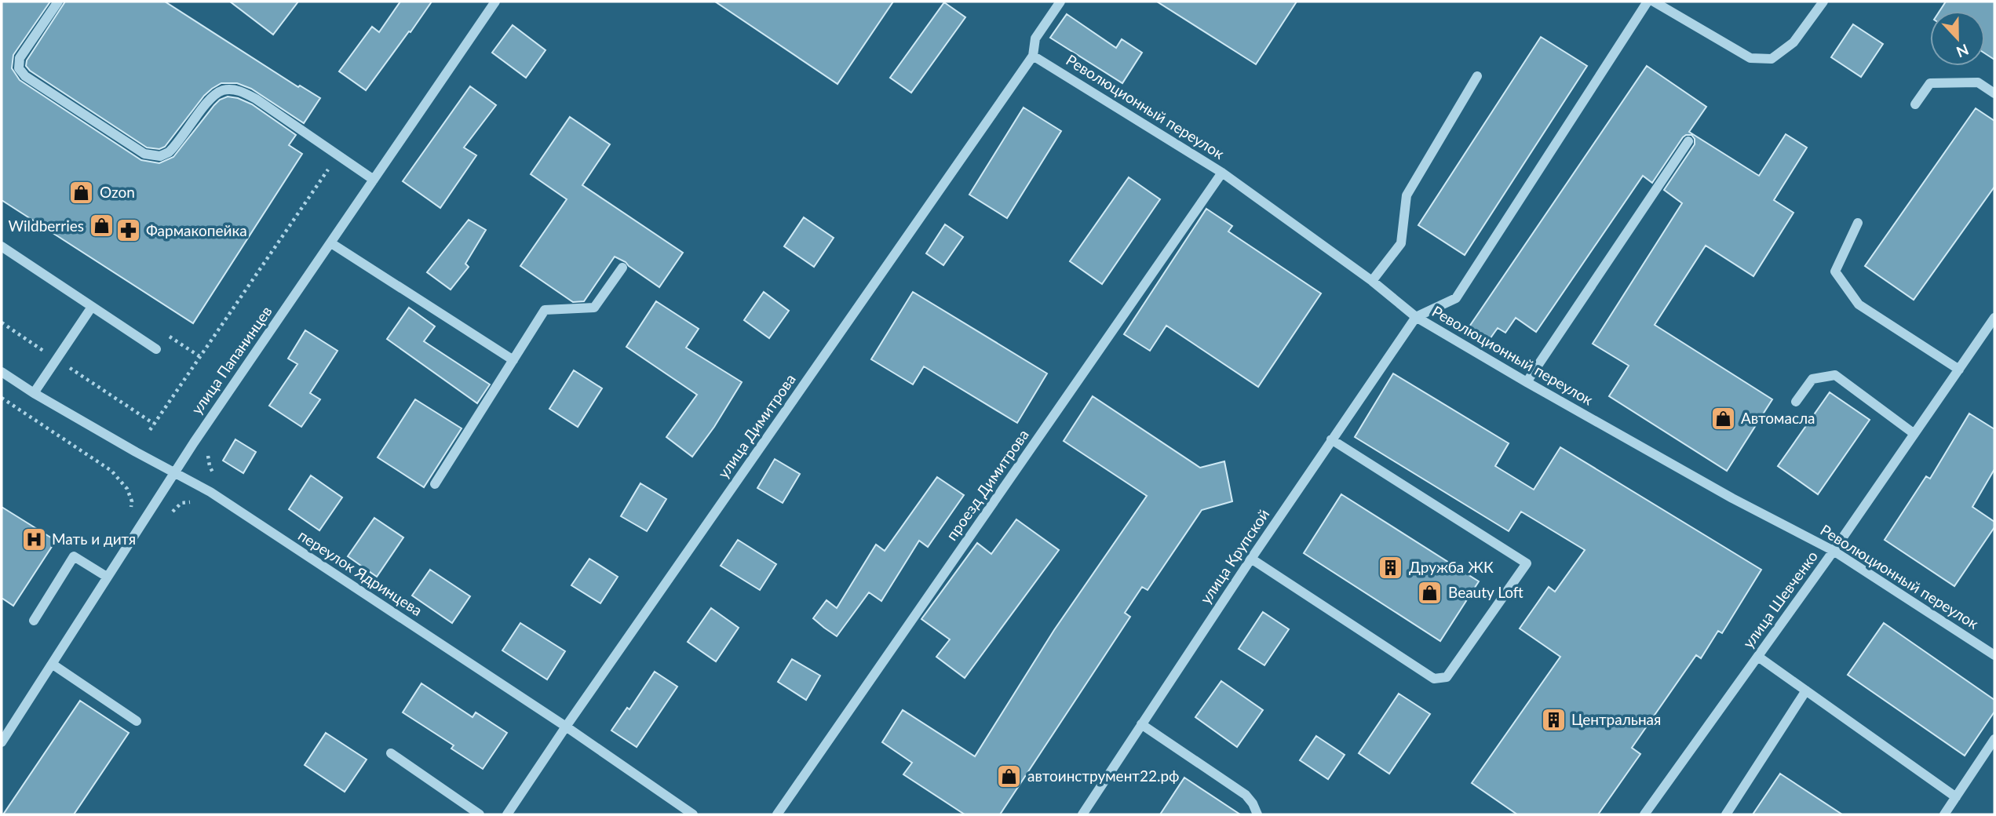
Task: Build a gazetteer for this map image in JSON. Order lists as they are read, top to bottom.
{
  "streets": {
    "street": [
      "Революционный переулок",
      "улица Папанинцев",
      "улица Димитрова",
      "проезд Димитрова",
      "улица Крупской",
      "переулок Ядринцева",
      "улица Шевченко"
    ]
  },
  "crossings": [
    ["Революционный переулок", "улица Димитрова"],
    ["Революционный переулок", "проезд Димитрова"],
    ["Революционный переулок", "улица Крупской"],
    ["Революционный переулок", "улица Шевченко"],
    ["улица Папанинцев", "переулок Ядринцева"],
    ["улица Димитрова", "переулок Ядринцева"]
  ],
  "places": {
    "shop": [
      "Ozon",
      "Wildberries",
      "Автомасла",
      "Beauty Loft",
      "автоинструмент22.рф"
    ],
    "pharmacy": ["Фармакопейка"],
    "hospital": ["Мать и дитя"],
    "building": ["Дружба ЖК", "Центральная"]
  },
  "north": "bottom"
}
